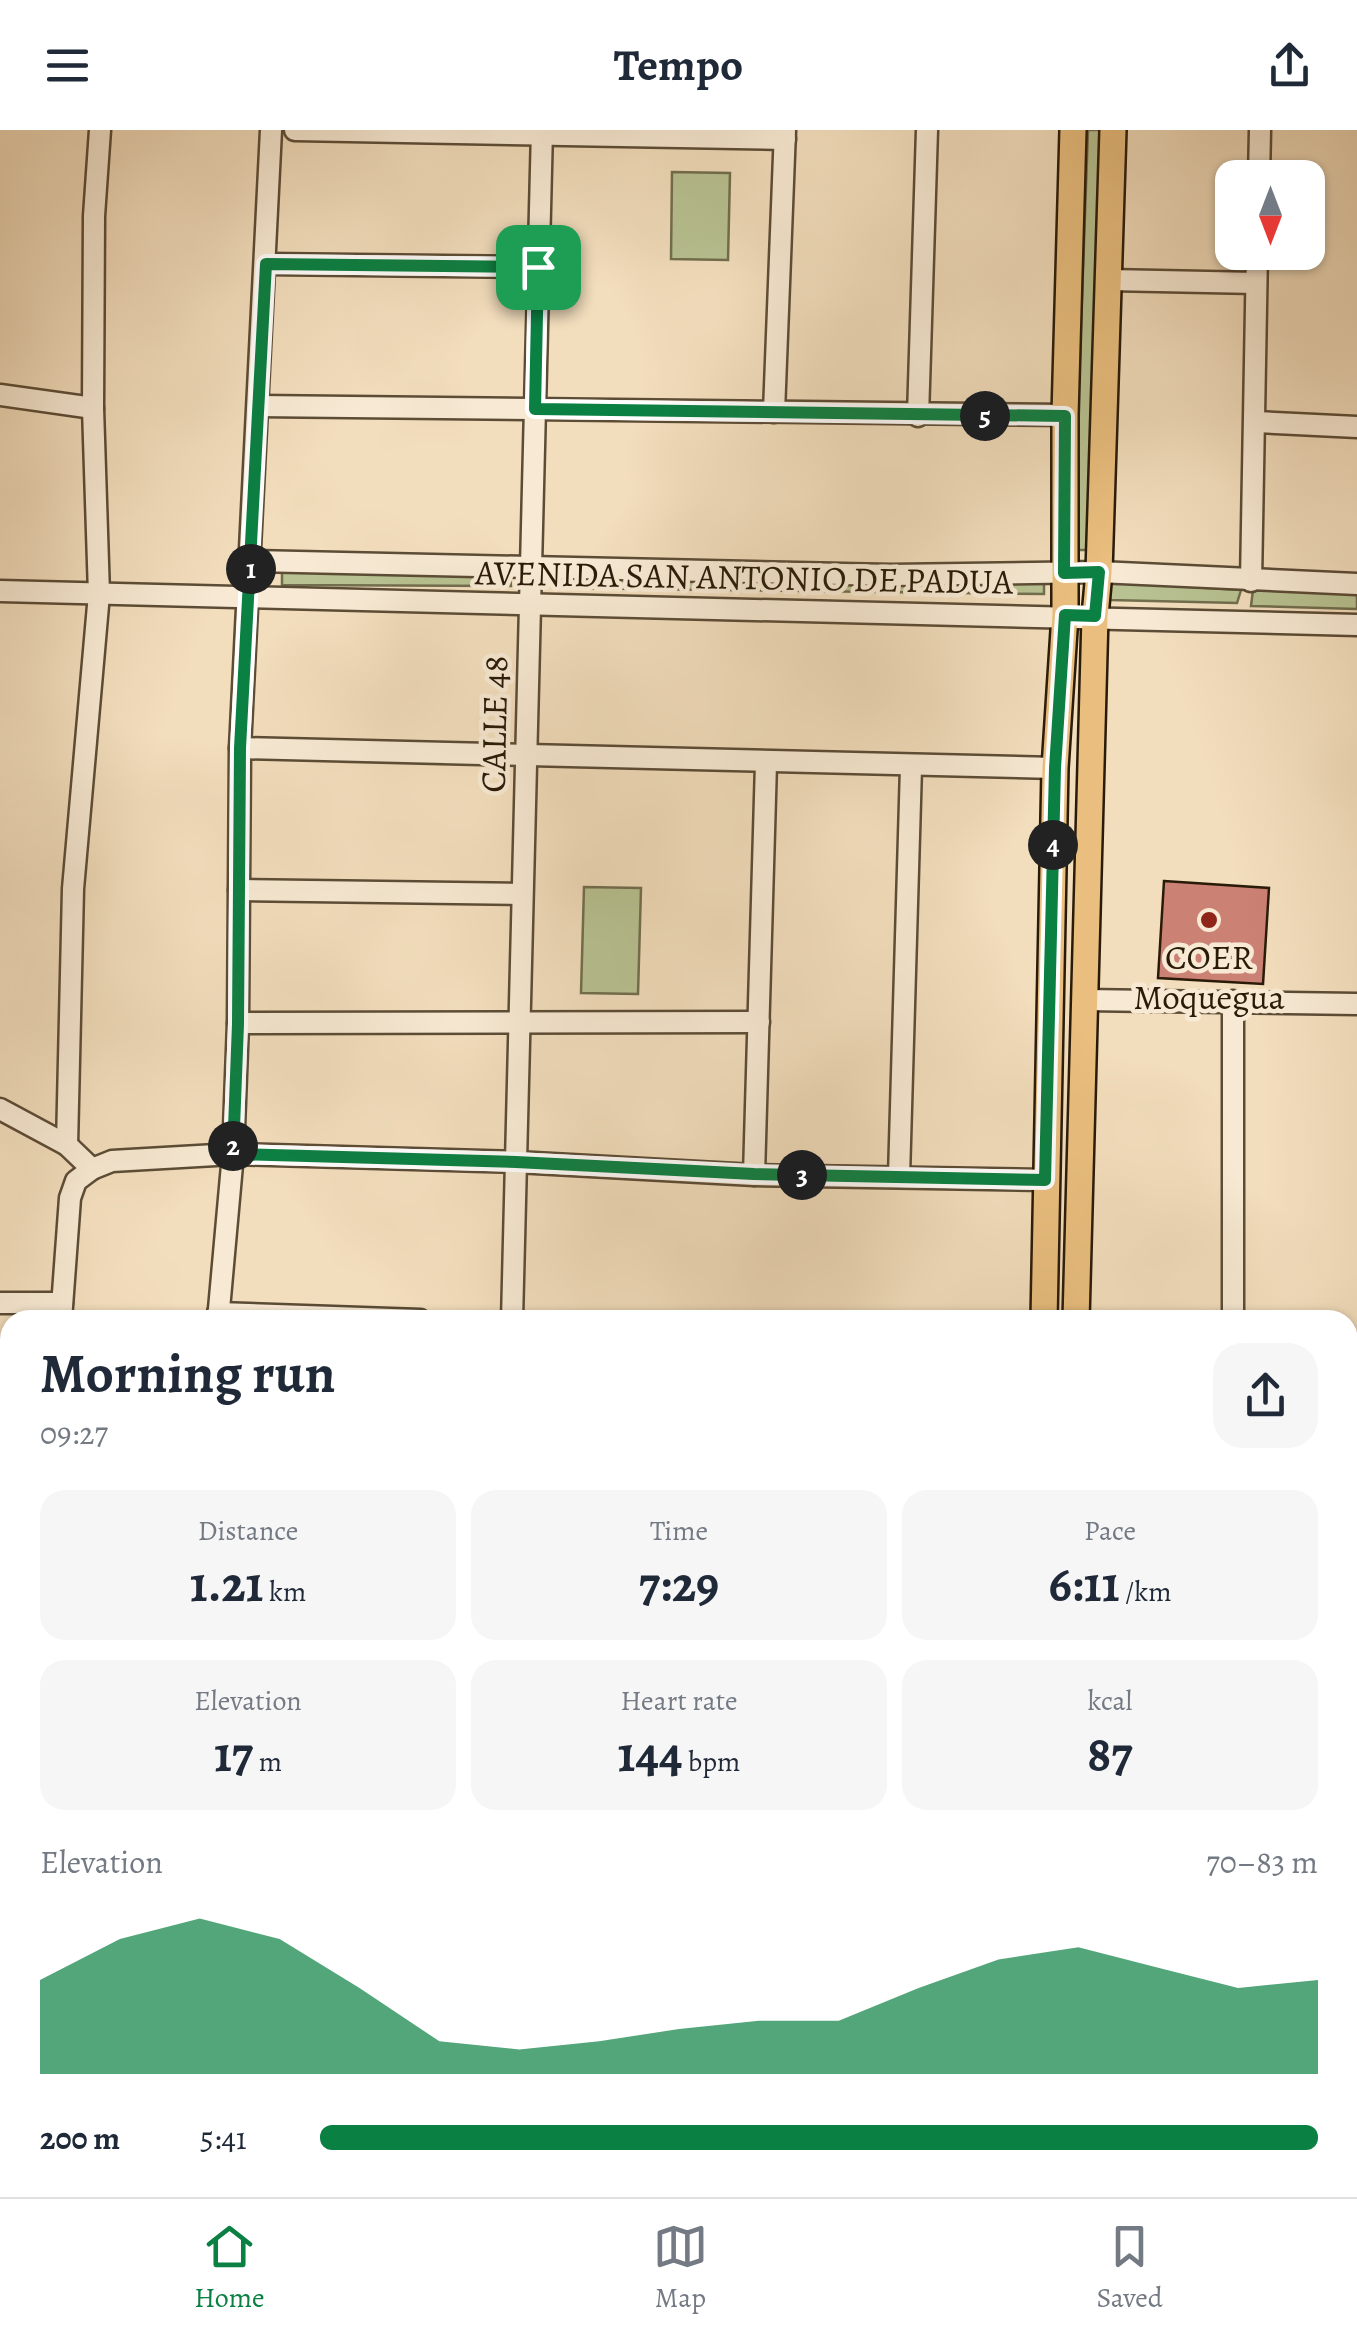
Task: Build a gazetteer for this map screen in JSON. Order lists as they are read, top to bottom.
{
  "streets": {
    "street": ["AVENIDA SAN ANTONIO DE PADUA", "CALLE 48"]
  },
  "crossings": [
    ["AVENIDA SAN ANTONIO DE PADUA", "CALLE 48"]
  ],
  "places": ["COER Moquegua"],
  "north": "bottom",
  "page": {
    "header": "Tempo",
    "pins": [
      "5",
      "1",
      "4",
      "2",
      "3"
    ],
    "heading": ["Morning run", "09:27"],
    "stats": [
      ["Distance", "1.21 km"],
      ["Time", "7:29"],
      ["Pace", "6:11 /km"],
      ["Elevation", "17 m"],
      ["Heart rate", "144 bpm"],
      ["kcal", "87"]
    ],
    "chart": ["Elevation", "70–83 m"],
    "list": [
      {
        "name": "200 m",
        "note": "5:41"
      }
    ],
    "tabs": ["Home", "Map", "Saved"]
  }
}
